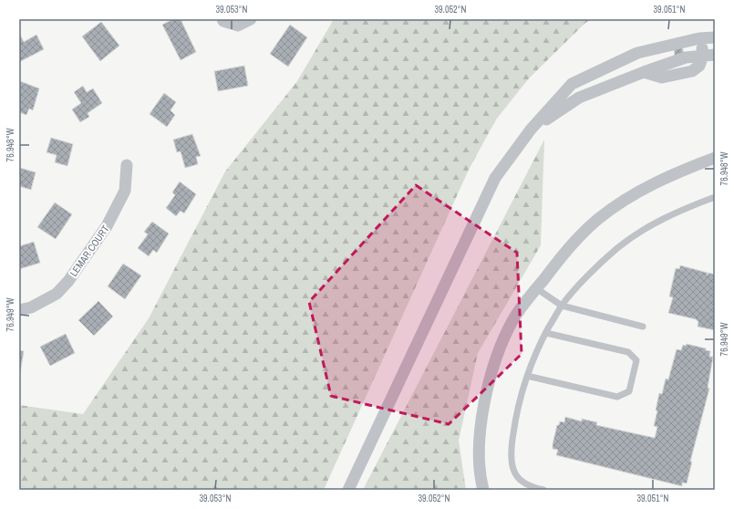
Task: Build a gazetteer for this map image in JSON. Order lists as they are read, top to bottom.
{
  "streets": {
    "street": ["LEMAR COURT"]
  },
  "coordinates": [
    "39.053°N",
    "39.052°N",
    "39.051°N",
    "76.948°W",
    "76.949°W"
  ]
}
